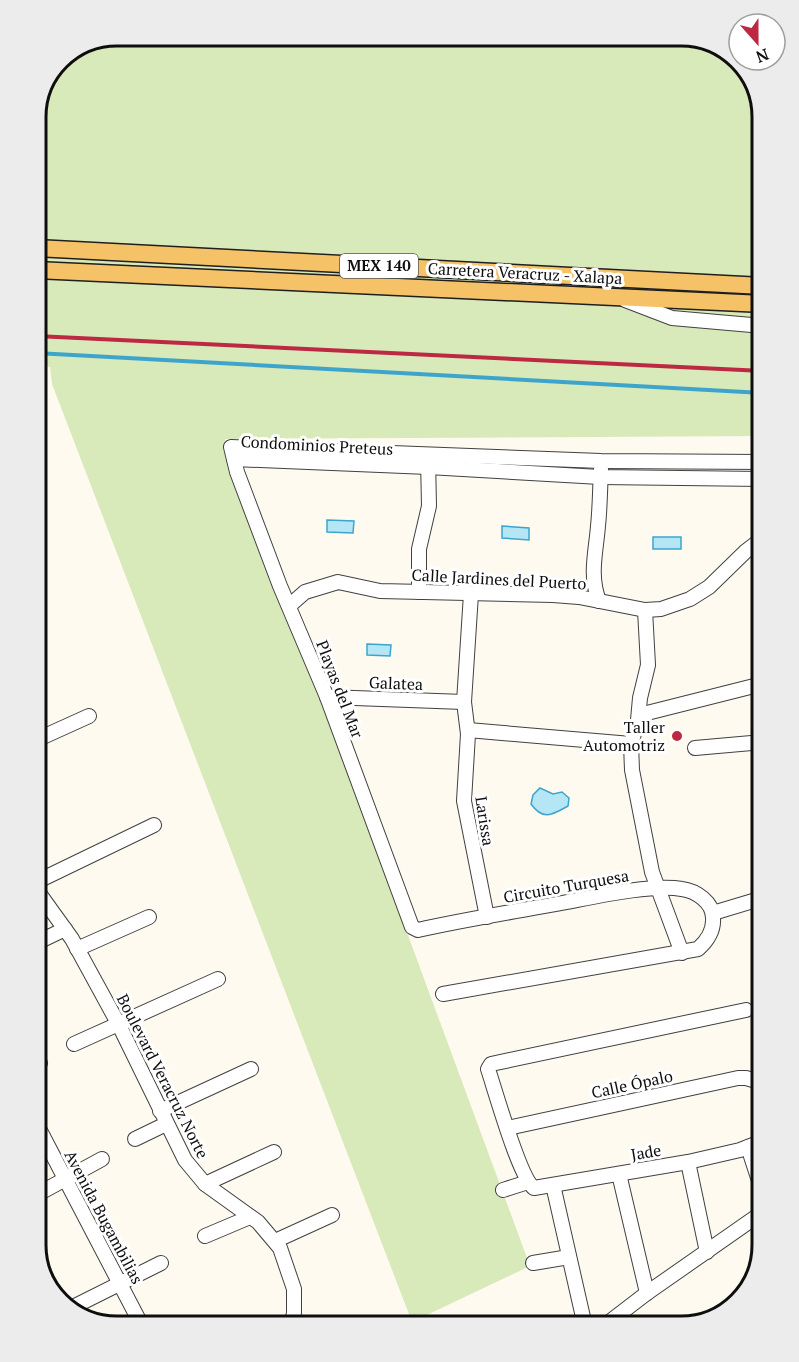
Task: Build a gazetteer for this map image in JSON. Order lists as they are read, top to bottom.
{
  "streets": {
    "main road": ["MEX 140", "Carretera Veracruz - Xalapa"],
    "street": [
      "Condominios Preteus",
      "Calle Jardines del Puerto",
      "Galatea",
      "Playas del Mar",
      "Larissa",
      "Circuito Turquesa",
      "Boulevard Veracruz Norte",
      "Calle Ópalo",
      "Jade",
      "Avenida Bugambilias"
    ]
  },
  "crossings": [
    ["Condominios Preteus", "Playas del Mar"],
    ["Calle Jardines del Puerto", "Playas del Mar"],
    ["Calle Jardines del Puerto", "Larissa"],
    ["Galatea", "Playas del Mar"],
    ["Galatea", "Larissa"],
    ["Playas del Mar", "Circuito Turquesa"],
    ["Larissa", "Circuito Turquesa"]
  ],
  "places": ["Taller Automotriz"],
  "north": "bottom"
}
